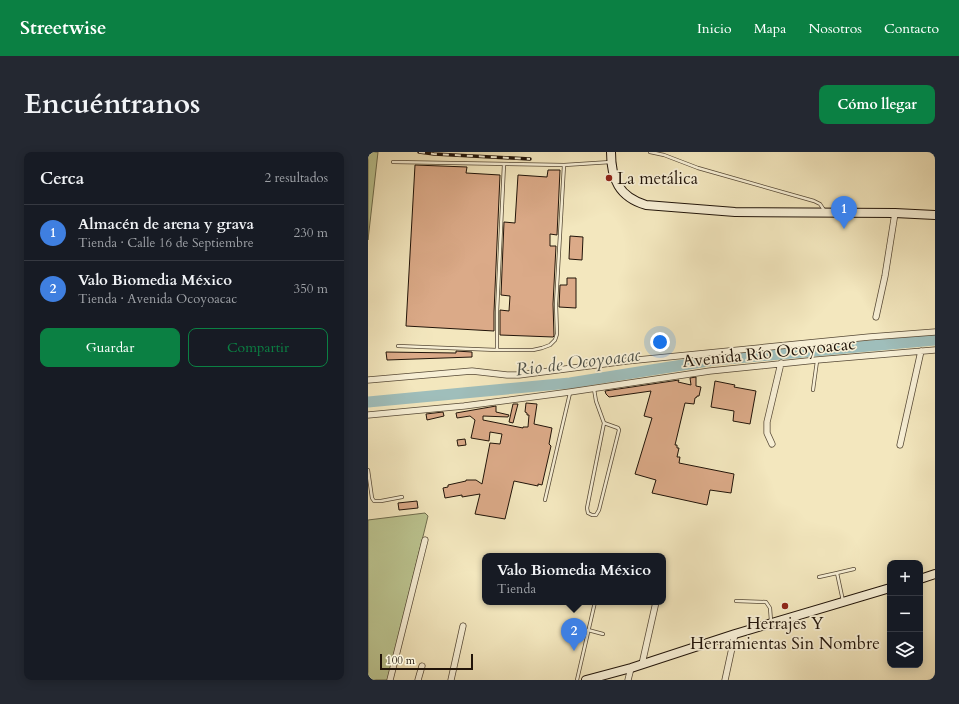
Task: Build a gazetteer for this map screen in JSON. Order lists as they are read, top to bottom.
{
  "streets": {
    "street": ["Avenida Río Ocoyoacac"]
  },
  "water": ["Rio de Ocoyoacac"],
  "places": ["La metálica", "Herrajes Y Herramientas Sin Nombre"],
  "scale_bar": "100 m",
  "page": {
    "header": "Streetwise",
    "nav": [
      "Inicio",
      "Mapa",
      "Nosotros",
      "Contacto"
    ],
    "title": "Encuéntranos",
    "buttons": [
      "Cómo llegar",
      ["Guardar", "Compartir"]
    ],
    "heading": ["Cerca", "2 resultados"],
    "pins": ["1", "2"],
    "list": [
      {
        "mark": "1",
        "name": "Almacén de arena y grava",
        "note": "Tienda · Calle 16 de Septiembre",
        "value": "230 m"
      },
      {
        "mark": "2",
        "name": "Valo Biomedia México",
        "note": "Tienda · Avenida Ocoyoacac",
        "value": "350 m"
      }
    ],
    "popup": ["Valo Biomedia México", "Tienda"],
    "map_buttons": ["+", "−"],
    "scale": "100 m"
  }
}
